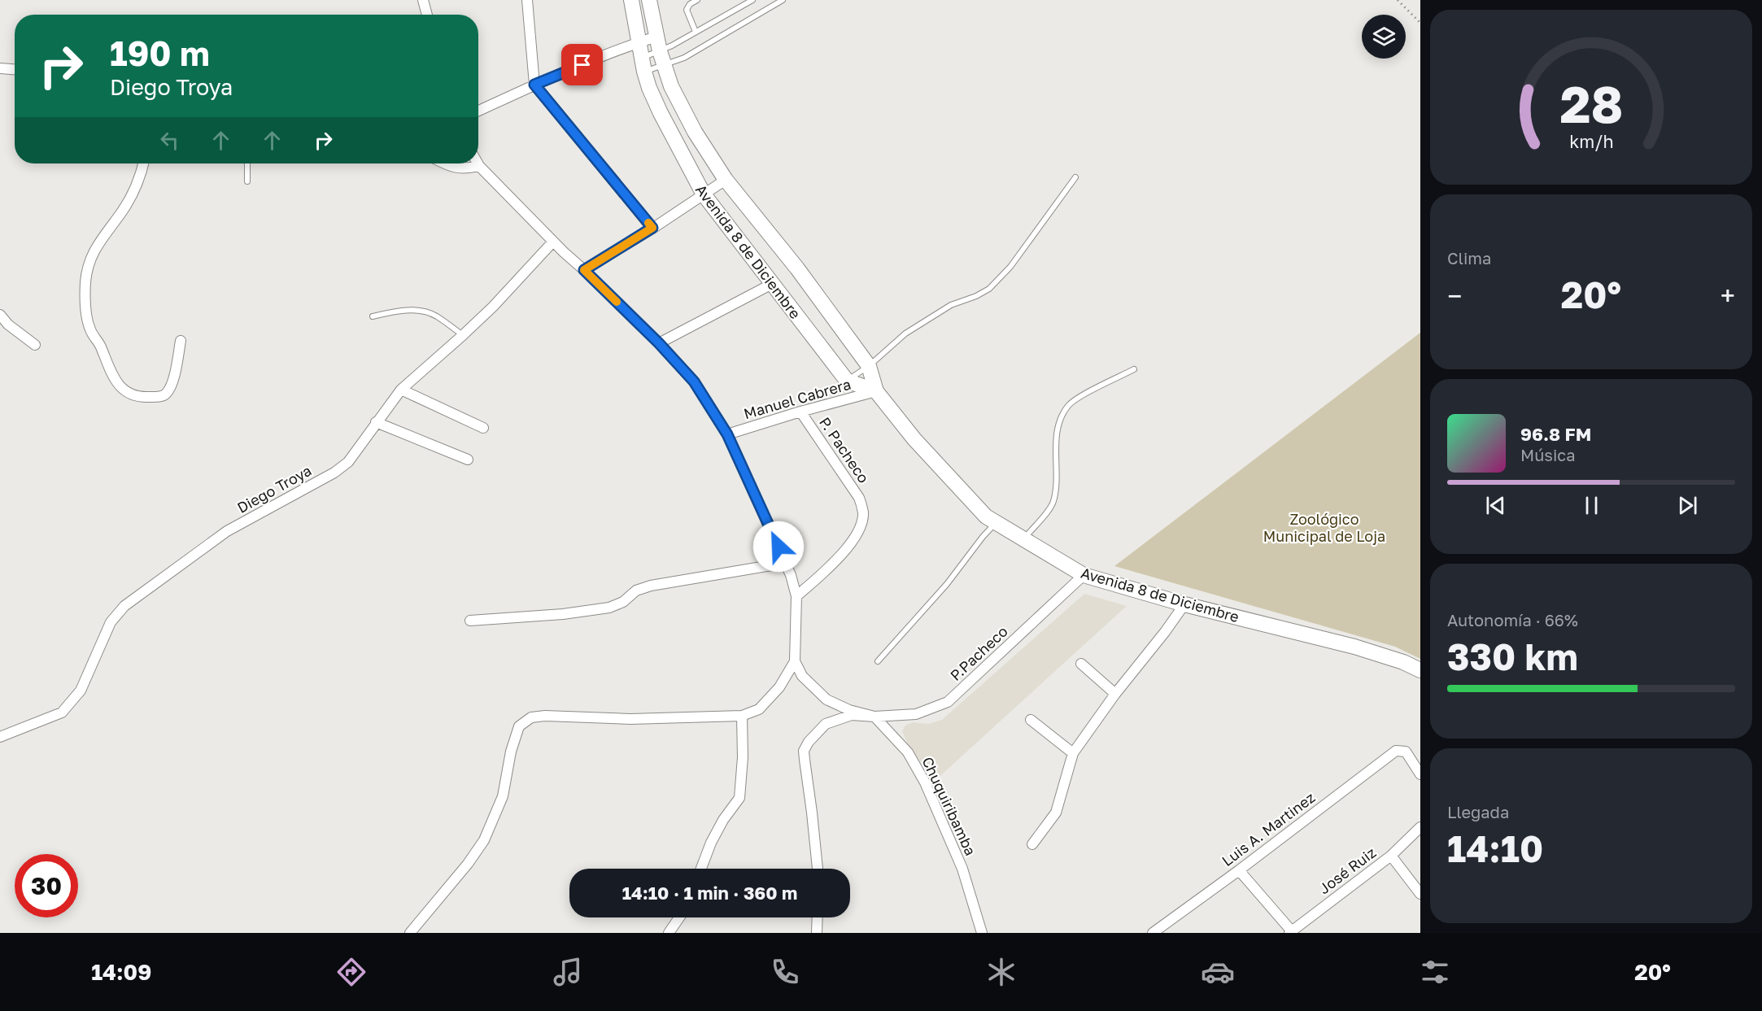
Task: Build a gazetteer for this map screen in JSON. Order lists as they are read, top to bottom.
{
  "streets": {
    "main road": ["Avenida 8 de Diciembre"],
    "street": [
      "Manuel Cabrera",
      "P. Pacheco",
      "Diego Troya",
      "P.Pacheco",
      "Chuquiribamba",
      "Luis A. Martinez",
      "José Ruiz"
    ]
  },
  "crossings": [
    ["Avenida 8 de Diciembre", "Manuel Cabrera"],
    ["Avenida 8 de Diciembre", "P.Pacheco"],
    ["Manuel Cabrera", "P. Pacheco"],
    ["P.Pacheco", "Chuquiribamba"]
  ],
  "parks": ["Zoológico Municipal de Loja"],
  "page": {
    "turn": ["190 m", "Diego Troya"],
    "tile": [
      "Clima",
      ["Autonomía · 66%", "330 km"],
      ["Llegada", "14:10"]
    ],
    "heat": ["−", "20°", "+"],
    "song": ["96.8 FM", "Música"],
    "limit": "30",
    "trip": "14:10 · 1 min · 360 m",
    "tabs": ["14:09", "20°"],
    "gauge": ["28", "km/h"]
  }
}
